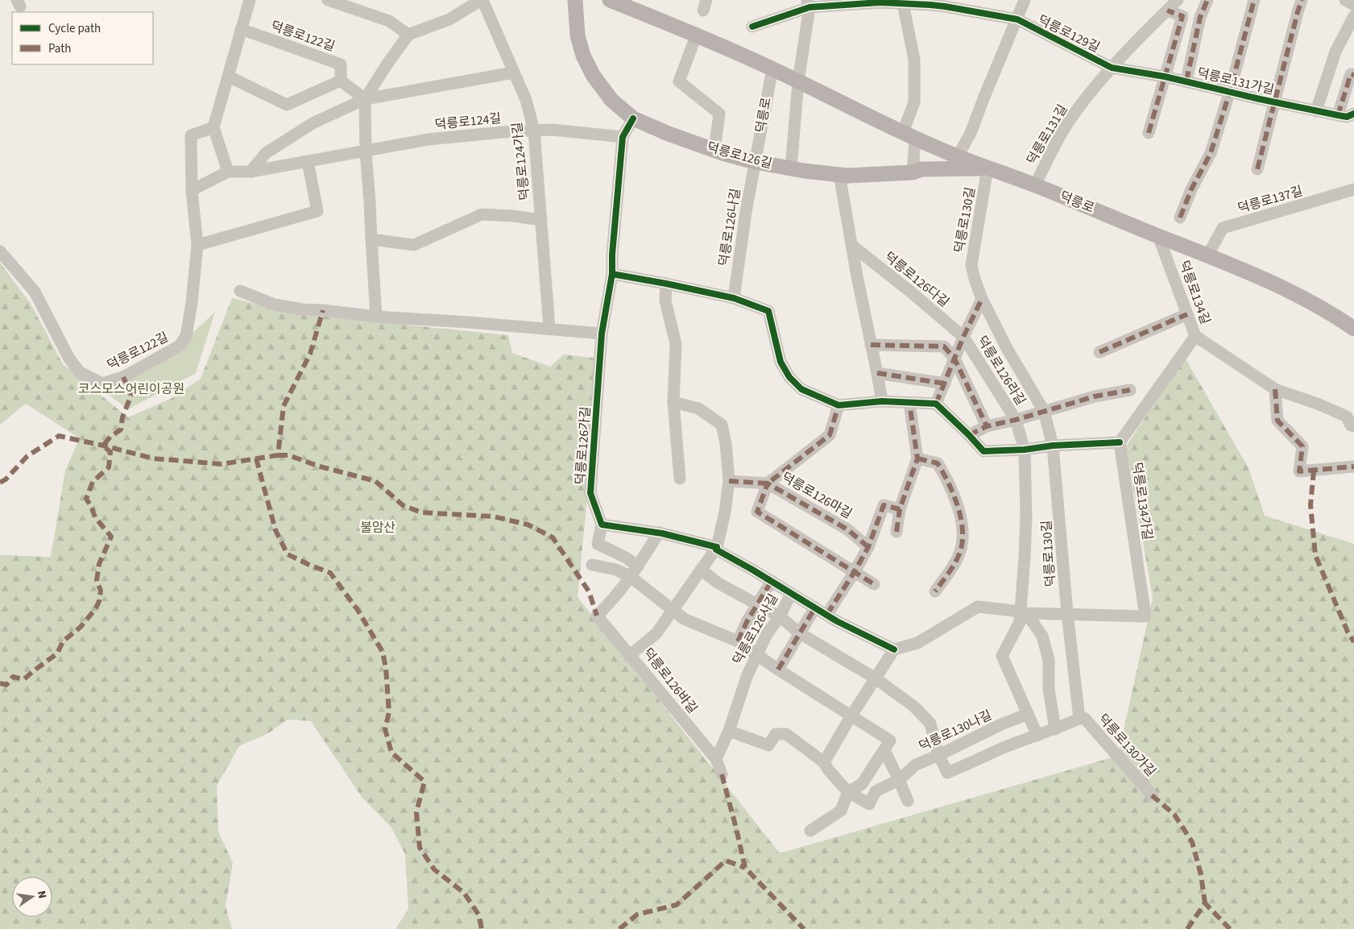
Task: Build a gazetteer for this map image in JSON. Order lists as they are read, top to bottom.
{
  "streets": {
    "main road": ["덕릉로", "덕릉로126길"],
    "street": [
      "덕릉로129길",
      "덕릉로122길",
      "덕릉로131가길",
      "덕릉로124길",
      "덕릉로131길",
      "덕릉로124가길",
      "덕릉로137길",
      "덕릉로130길",
      "덕릉로126나길",
      "덕릉로126다길",
      "덕릉로134길",
      "덕릉로126라길",
      "덕릉로126가길",
      "덕릉로126마길",
      "덕릉로134가길",
      "덕릉로126사길",
      "덕릉로126바길",
      "덕릉로130나길",
      "덕릉로130가길"
    ]
  },
  "crossings": [
    ["덕릉로129길", "덕릉로131가길"],
    ["덕릉로129길", "덕릉로"],
    ["덕릉로129길", "덕릉로131길"],
    ["덕릉로131가길", "덕릉로131길"],
    ["덕릉로", "덕릉로131길"],
    ["덕릉로", "덕릉로126길"],
    ["덕릉로", "덕릉로137길"],
    ["덕릉로", "덕릉로130길"],
    ["덕릉로", "덕릉로126나길"],
    ["덕릉로", "덕릉로134길"],
    ["덕릉로124길", "덕릉로124가길"],
    ["덕릉로124길", "덕릉로126가길"],
    ["덕릉로126길", "덕릉로130길"],
    ["덕릉로126길", "덕릉로126나길"],
    ["덕릉로126길", "덕릉로126가길"],
    ["덕릉로130길", "덕릉로126라길"],
    ["덕릉로130길", "덕릉로134가길"],
    ["덕릉로130길", "덕릉로130가길"],
    ["덕릉로126다길", "덕릉로126라길"],
    ["덕릉로134가길", "덕릉로130가길"],
    ["덕릉로126사길", "덕릉로126바길"]
  ],
  "parks": ["코스모스어린이공원", "불암산"],
  "legend": ["Cycle path", "Path"],
  "north": "right"
}
